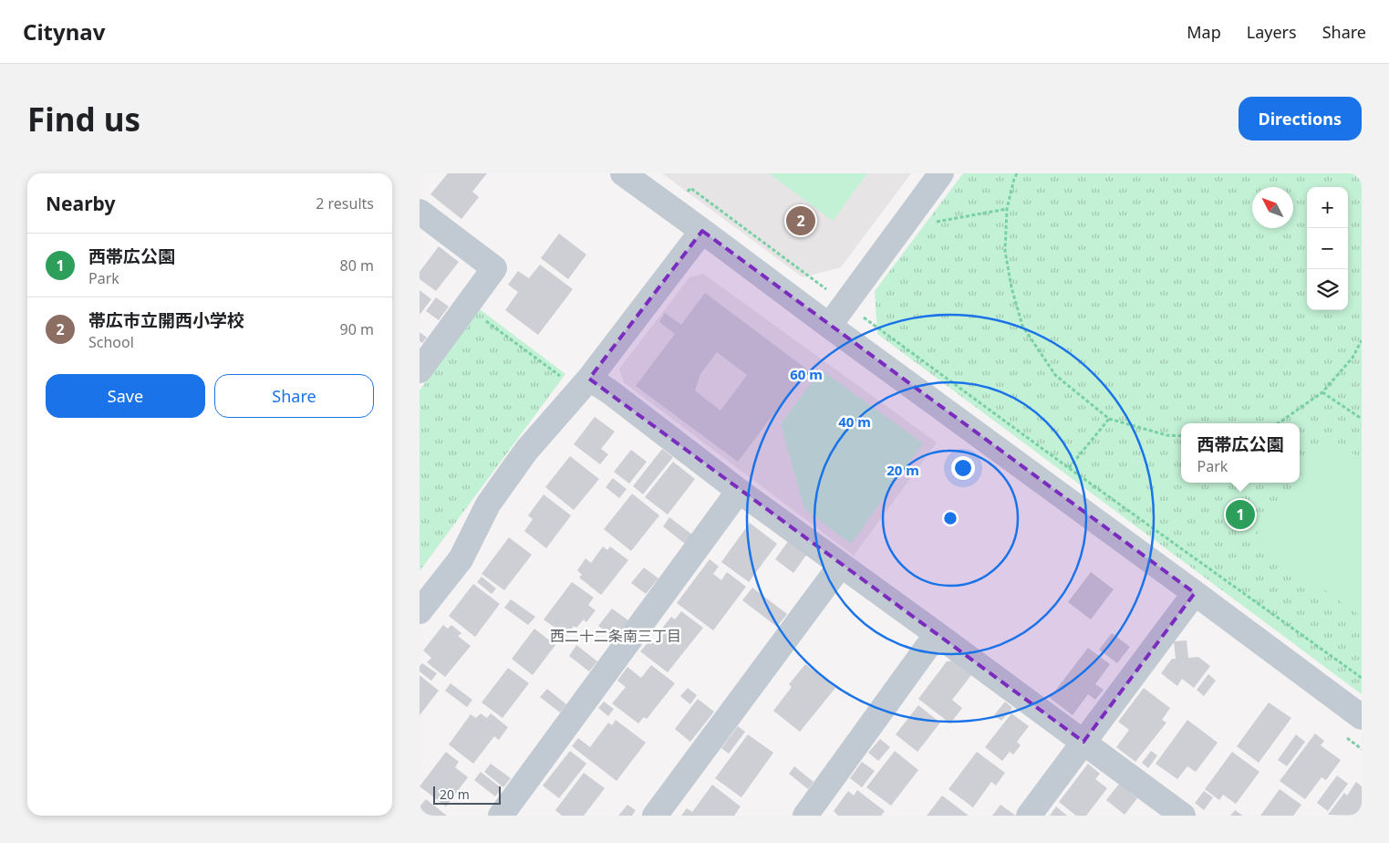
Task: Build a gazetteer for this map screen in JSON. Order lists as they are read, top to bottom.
{
  "districts": ["西二十二条南三丁目"],
  "scale_bar": "20 m",
  "north": "top left",
  "page": {
    "header": "Citynav",
    "nav": ["Map", "Layers", "Share"],
    "buttons": [
      "Directions",
      ["Save", "Share"]
    ],
    "title": "Find us",
    "heading": ["Nearby", "2 results"],
    "map_buttons": ["+", "−"],
    "pins": ["2", "1"],
    "list": [
      {
        "mark": "1",
        "name": "西帯広公園",
        "note": "Park",
        "value": "80 m"
      },
      {
        "mark": "2",
        "name": "帯広市立開西小学校",
        "note": "School",
        "value": "90 m"
      }
    ],
    "popup": ["西帯広公園", "Park"],
    "scale": "20 m"
  },
  "rings": ["60 m", "40 m", "20 m"]
}
